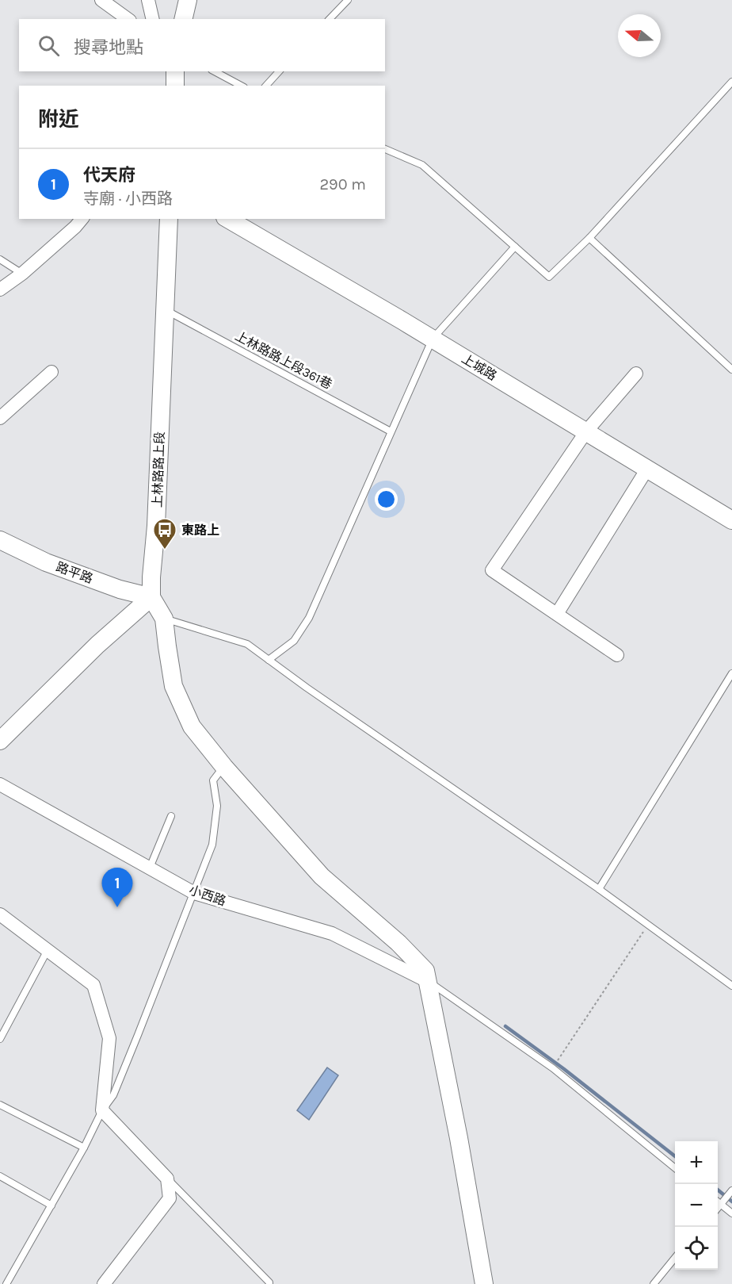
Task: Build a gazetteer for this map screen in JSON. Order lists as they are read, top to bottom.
{
  "streets": {
    "street": [
      "上城路",
      "上林路路上段",
      "路平路",
      "小西路"
    ],
    "lane": ["上林路路上段361巷"]
  },
  "crossings": [
    ["上林路路上段361巷", "上林路路上段"],
    ["上林路路上段", "路平路"]
  ],
  "places": {
    "bus stop": ["東路上"]
  },
  "north": "left",
  "page": {
    "search": "搜尋地點",
    "heading": "附近",
    "list": [
      {
        "mark": "1",
        "name": "代天府",
        "note": "寺廟 · 小西路",
        "value": "290 m"
      }
    ],
    "pins": "1",
    "map_buttons": ["+", "−"]
  }
}
